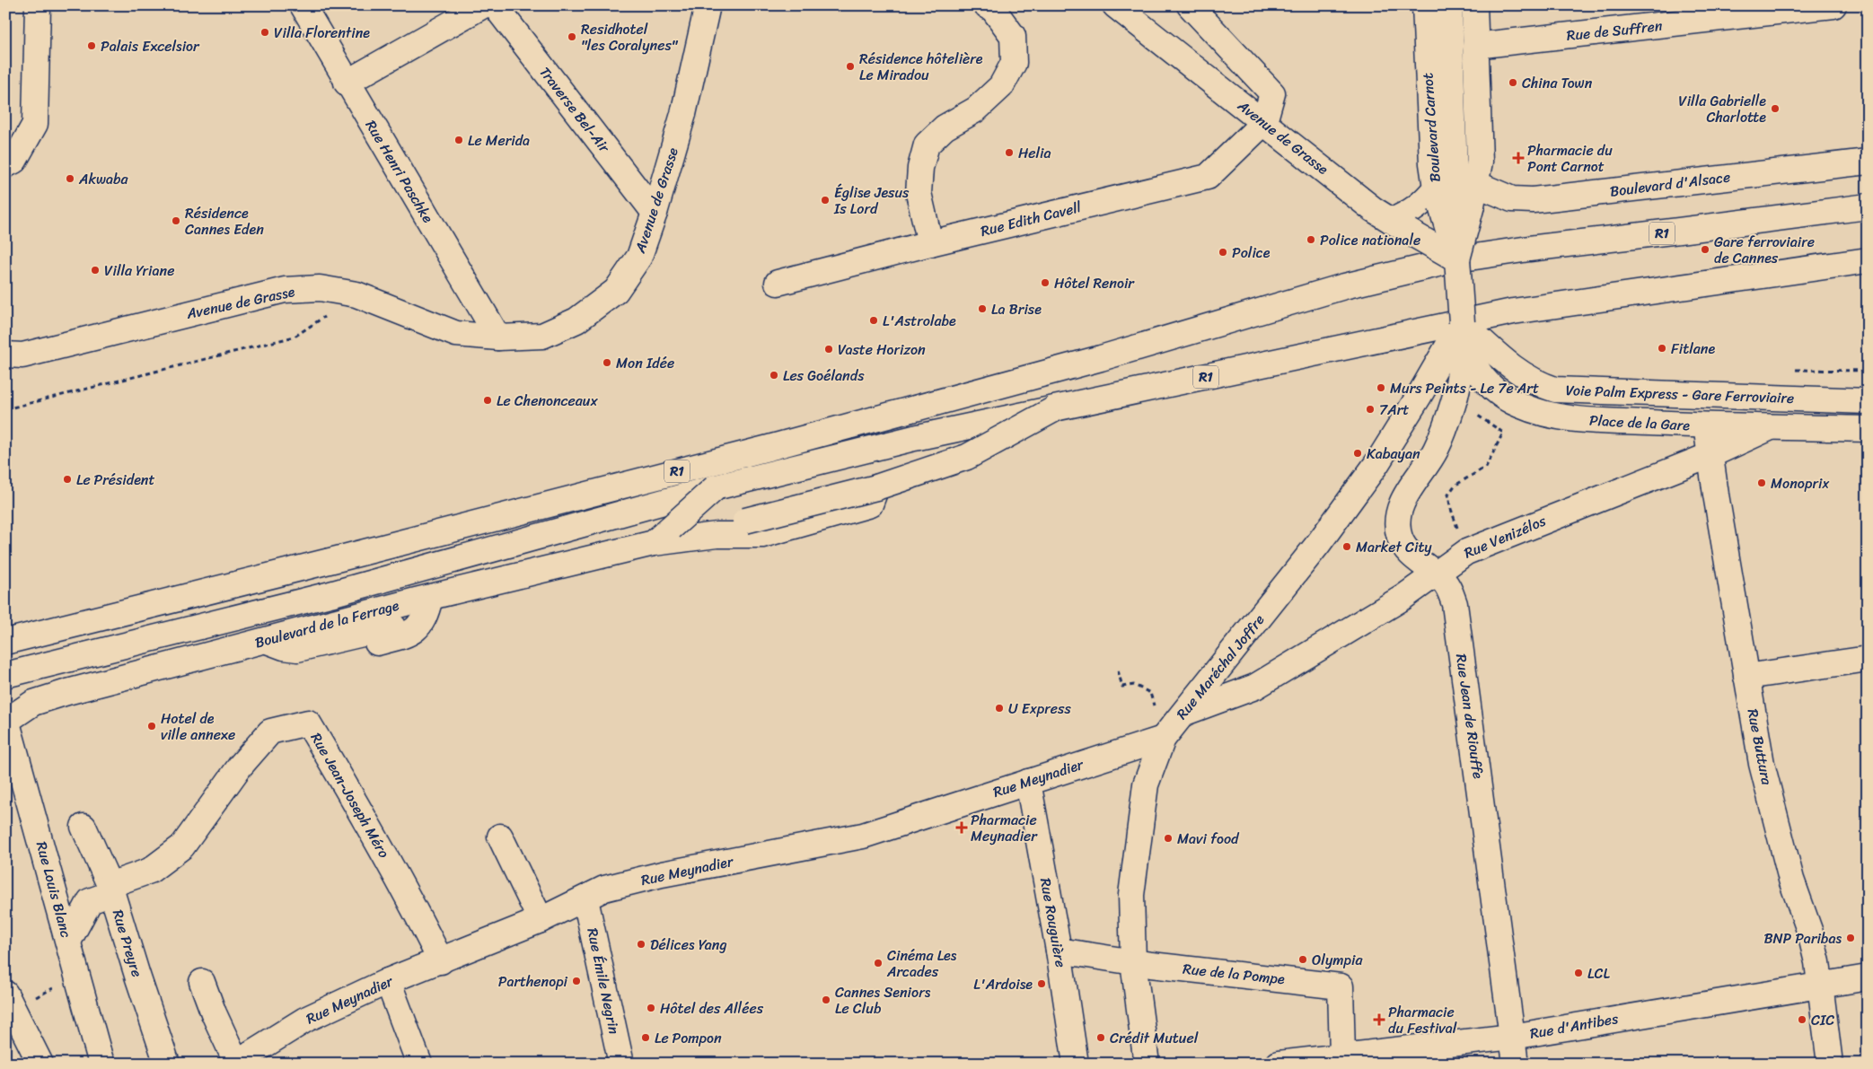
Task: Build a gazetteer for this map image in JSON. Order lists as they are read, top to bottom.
{
  "streets": {
    "main road": [
      "Rue de Suffren",
      "Traverse Bel-Air",
      "Boulevard Carnot",
      "Avenue de Grasse",
      "Rue Henri Paschke",
      "Boulevard d'Alsace",
      "Rue Edith Cavell",
      "R1",
      "Voie Palm Express - Gare Ferroviaire",
      "Place de la Gare",
      "Rue Venizélos",
      "Boulevard de la Ferrage",
      "Rue Maréchal Joffre",
      "Rue Jean de Riouffe",
      "Rue Buttura",
      "Rue Meynadier",
      "Rue Jean-Joseph Méro",
      "Rue Louis Blanc",
      "Rue Rouguière",
      "Rue Preyre",
      "Rue de la Pompe",
      "Rue Émile Negrin",
      "Rue d'Antibes"
    ]
  },
  "crossings": [
    ["Rue de Suffren", "Boulevard Carnot"],
    ["Traverse Bel-Air", "Avenue de Grasse"],
    ["Boulevard Carnot", "Avenue de Grasse"],
    ["Boulevard Carnot", "Boulevard d'Alsace"],
    ["Boulevard Carnot", "R1"],
    ["Boulevard Carnot", "Voie Palm Express - Gare Ferroviaire"],
    ["Boulevard Carnot", "Place de la Gare"],
    ["Boulevard Carnot", "Rue Maréchal Joffre"],
    ["Boulevard Carnot", "Rue Jean de Riouffe"],
    ["Avenue de Grasse", "Rue Henri Paschke"],
    ["Avenue de Grasse", "Rue Edith Cavell"],
    ["Avenue de Grasse", "R1"],
    ["R1", "Voie Palm Express - Gare Ferroviaire"],
    ["R1", "Place de la Gare"],
    ["R1", "Boulevard de la Ferrage"],
    ["R1", "Rue Maréchal Joffre"],
    ["R1", "Rue Jean de Riouffe"],
    ["Voie Palm Express - Gare Ferroviaire", "Place de la Gare"],
    ["Voie Palm Express - Gare Ferroviaire", "Rue Maréchal Joffre"],
    ["Voie Palm Express - Gare Ferroviaire", "Rue Jean de Riouffe"],
    ["Place de la Gare", "Rue Venizélos"],
    ["Place de la Gare", "Rue Maréchal Joffre"],
    ["Place de la Gare", "Rue Jean de Riouffe"],
    ["Place de la Gare", "Rue Buttura"],
    ["Rue Venizélos", "Rue Maréchal Joffre"],
    ["Rue Venizélos", "Rue Jean de Riouffe"],
    ["Rue Venizélos", "Rue Buttura"],
    ["Boulevard de la Ferrage", "Rue Louis Blanc"],
    ["Rue Maréchal Joffre", "Rue Jean de Riouffe"],
    ["Rue Maréchal Joffre", "Rue Meynadier"],
    ["Rue Maréchal Joffre", "Rue de la Pompe"],
    ["Rue Jean de Riouffe", "Rue d'Antibes"],
    ["Rue Buttura", "Rue d'Antibes"],
    ["Rue Meynadier", "Rue Jean-Joseph Méro"],
    ["Rue Meynadier", "Rue Rouguière"],
    ["Rue Meynadier", "Rue Émile Negrin"],
    ["Rue Jean-Joseph Méro", "Rue Preyre"],
    ["Rue Rouguière", "Rue de la Pompe"],
    ["Rue de la Pompe", "Rue d'Antibes"]
  ],
  "places": {
    "other": [
      "Villa Florentine",
      "Residhotel \"les Coralynes\"",
      "Palais Excelsior",
      "Résidence hôtelière Le Miradou",
      "China Town",
      "Villa Gabrielle Charlotte",
      "Le Merida",
      "Helia",
      "Akwaba",
      "Église Jesus Is Lord",
      "Résidence Cannes Eden",
      "Police nationale",
      "Gare ferroviaire de Cannes",
      "Police",
      "Villa Yriane",
      "Hôtel Renoir",
      "La Brise",
      "L'Astrolabe",
      "Fitlane",
      "Vaste Horizon",
      "Mon Idée",
      "Les Goélands",
      "Murs Peints - Le 7e Art",
      "Le Chenonceaux",
      "7Art",
      "Kabayan",
      "Le Président",
      "Monoprix",
      "Market City",
      "U Express",
      "Hotel de ville annexe",
      "Mavi food",
      "BNP Paribas",
      "Délices Yang",
      "Olympia",
      "Cinéma Les Arcades",
      "LCL",
      "Parthenopi",
      "L'Ardoise",
      "Cannes Seniors Le Club",
      "Hôtel des Allées",
      "CIC",
      "Le Pompon",
      "Crédit Mutuel"
    ],
    "health": ["Pharmacie du Pont Carnot", "Pharmacie Meynadier", "Pharmacie du Festival"]
  }
}
